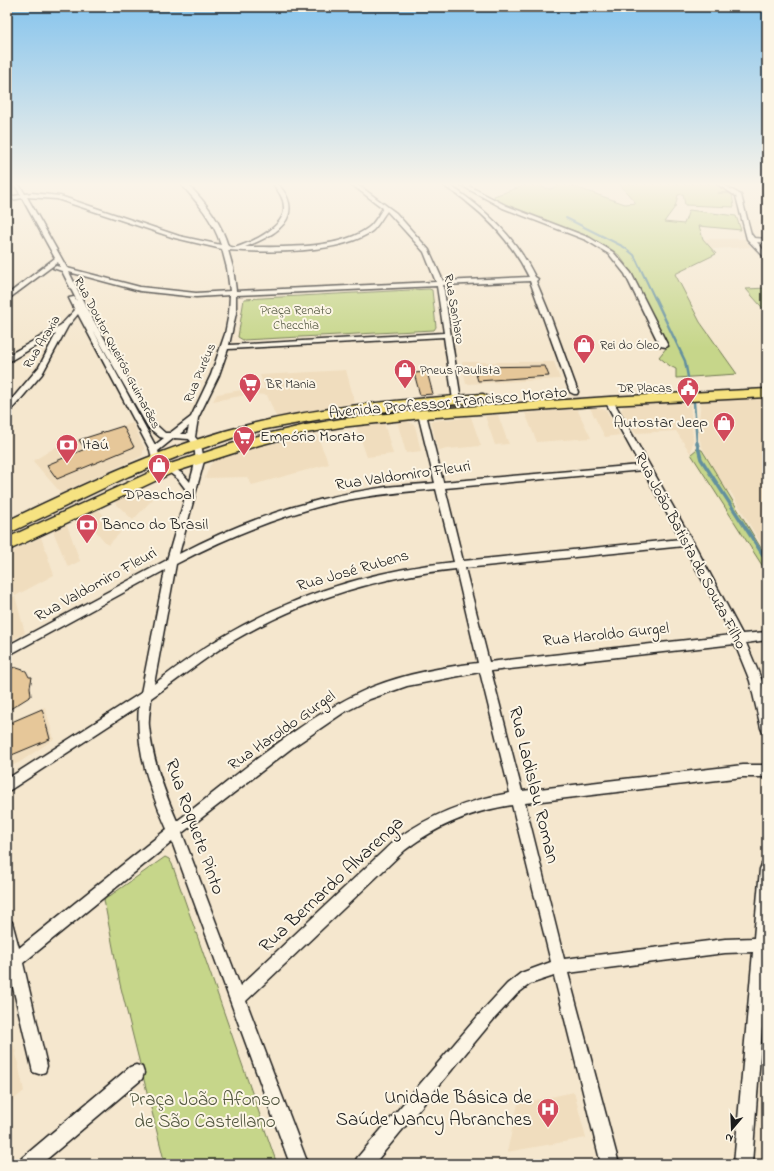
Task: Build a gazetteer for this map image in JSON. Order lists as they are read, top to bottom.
{
  "streets": {
    "highway": ["Avenida Professor Francisco Morato"],
    "street": [
      "Rua Sanharo",
      "Rua Araxia",
      "Rua Doutor Queirós Guimarães",
      "Rua Puréus",
      "Rua Valdomiro Fleuri",
      "Rua João Batista de Souza Filho",
      "Rua José Rubens",
      "Rua Haroldo Gurgel",
      "Rua Ladislau Roman",
      "Rua Roquete Pinto",
      "Rua Bernardo Alvarenga"
    ]
  },
  "crossings": [
    ["Rua Sanharo", "Avenida Professor Francisco Morato"],
    ["Rua Araxia", "Rua Doutor Queirós Guimarães"],
    ["Rua Doutor Queirós Guimarães", "Rua Puréus"],
    ["Rua Doutor Queirós Guimarães", "Avenida Professor Francisco Morato"],
    ["Rua Doutor Queirós Guimarães", "Rua Roquete Pinto"],
    ["Rua Puréus", "Avenida Professor Francisco Morato"],
    ["Rua Puréus", "Rua Roquete Pinto"],
    ["Avenida Professor Francisco Morato", "Rua João Batista de Souza Filho"],
    ["Avenida Professor Francisco Morato", "Rua Ladislau Roman"],
    ["Avenida Professor Francisco Morato", "Rua Roquete Pinto"],
    ["Rua Valdomiro Fleuri", "Rua João Batista de Souza Filho"],
    ["Rua Valdomiro Fleuri", "Rua Ladislau Roman"],
    ["Rua Valdomiro Fleuri", "Rua Roquete Pinto"],
    ["Rua João Batista de Souza Filho", "Rua José Rubens"],
    ["Rua João Batista de Souza Filho", "Rua Haroldo Gurgel"],
    ["Rua José Rubens", "Rua Ladislau Roman"],
    ["Rua José Rubens", "Rua Roquete Pinto"],
    ["Rua Haroldo Gurgel", "Rua Ladislau Roman"],
    ["Rua Haroldo Gurgel", "Rua Roquete Pinto"],
    ["Rua Ladislau Roman", "Rua Bernardo Alvarenga"],
    ["Rua Roquete Pinto", "Rua Bernardo Alvarenga"]
  ],
  "parks": ["Praça Renato Checchia", "Praça João Afonso de São Castellano"],
  "places": {
    "shop": [
      "Rei do Óleo",
      "Pneus Paulista",
      "Autostar Jeep",
      "DPaschoal"
    ],
    "supermarket": ["BR Mania", "Empório Morato"],
    "public building": ["DR Placas"],
    "bank": ["Itaú", "Banco do Brasil"],
    "hospital": ["Unidade Básica de Saúde Nancy Abranches"]
  },
  "north": "bottom"
}
